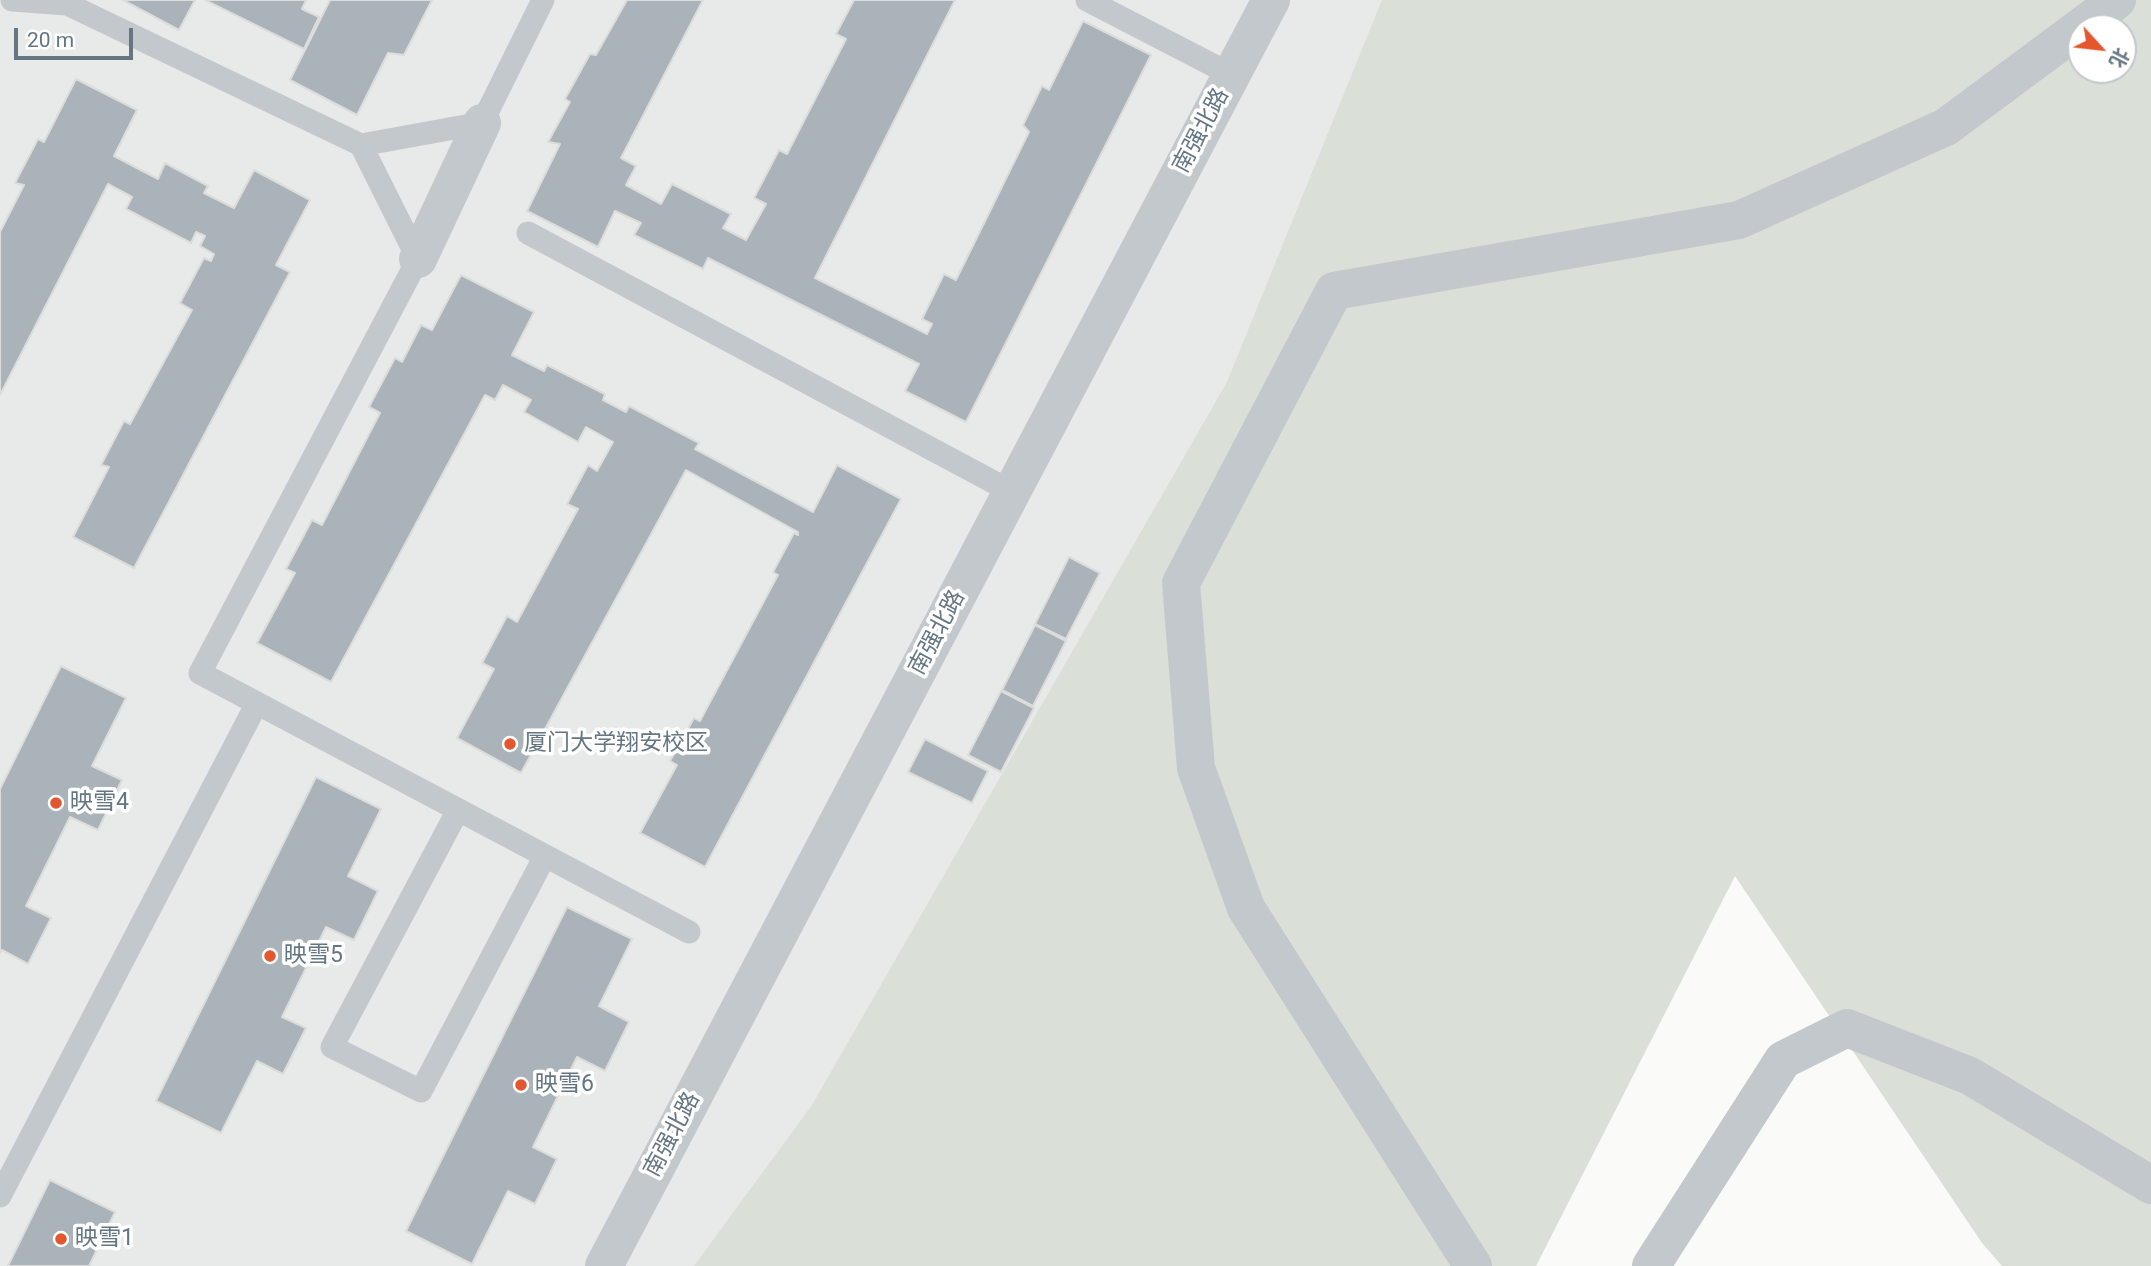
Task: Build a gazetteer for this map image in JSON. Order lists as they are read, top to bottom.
{
  "streets": {
    "street": ["南强北路"]
  },
  "places": [
    "厦门大学翔安校区",
    "映雪4",
    "映雪5",
    "映雪6",
    "映雪1"
  ],
  "scale_bar": "20 m",
  "north": "bottom right"
}
